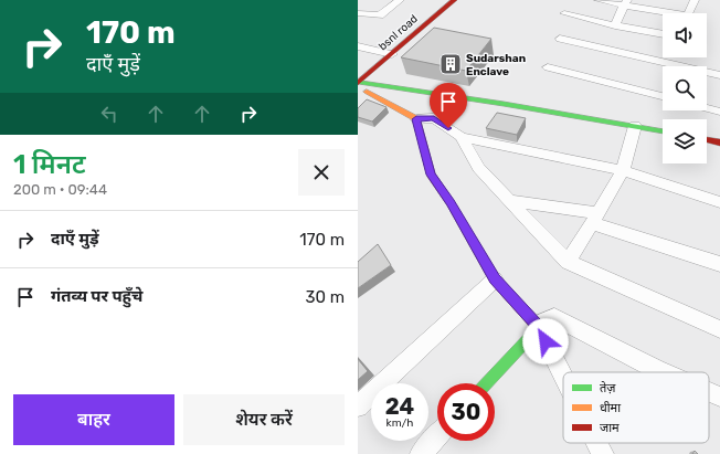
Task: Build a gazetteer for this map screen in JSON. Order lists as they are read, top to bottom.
{
  "streets": {
    "street": ["bsnl road"]
  },
  "places": {
    "building": ["Sudarshan Enclave"]
  },
  "legend": ["तेज़", "धीमा", "जाम"],
  "page": {
    "turn": ["170 m", "दाएँ मुड़ें"],
    "heading": ["1 मिनट", "200 m · 09:44"],
    "list": [
      {
        "name": "दाएँ मुड़ें",
        "value": "170 m"
      },
      {
        "name": "गंतव्य पर पहुँचे",
        "value": "30 m"
      }
    ],
    "speed": "24 km/h",
    "limit": "30",
    "buttons": ["बाहर", "शेयर करें"]
  }
}
